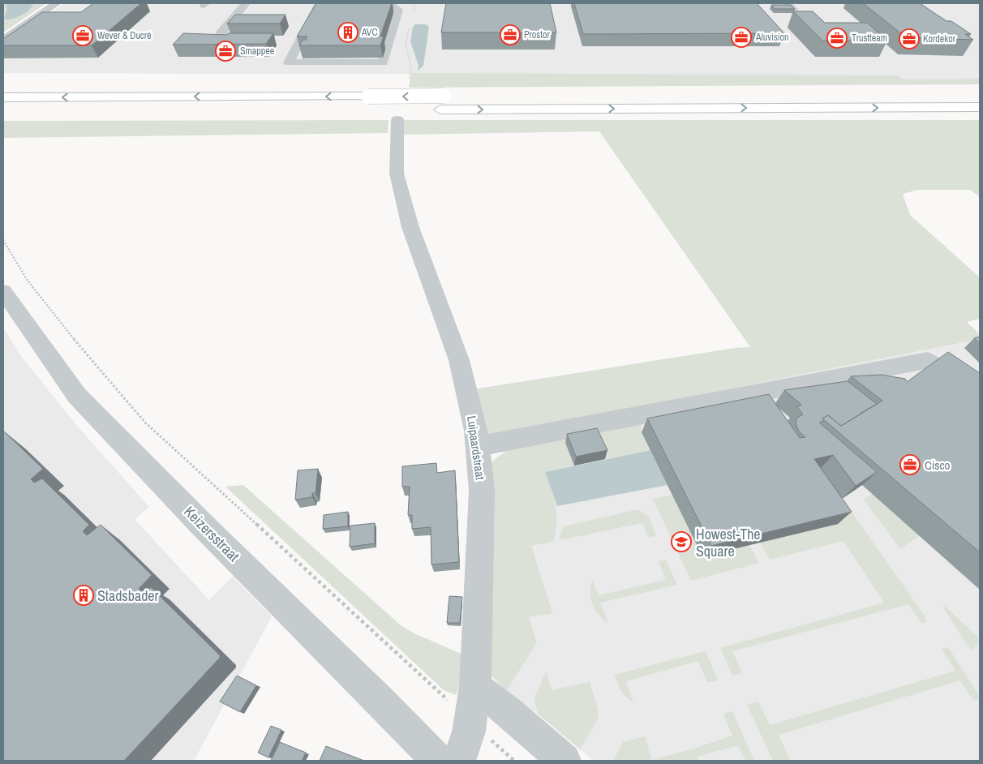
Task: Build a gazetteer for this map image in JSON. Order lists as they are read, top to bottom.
{
  "streets": {
    "street": ["Luipaardstraat", "Keizersstraat"]
  },
  "places": {
    "building": ["AVC", "Stadsbader"],
    "office": [
      "Prostor",
      "Wever & Ducré",
      "Aluvision",
      "Trustteam",
      "Kordekor",
      "Smappee",
      "Cisco"
    ],
    "school or university": ["Howest-The Square"]
  }
}
